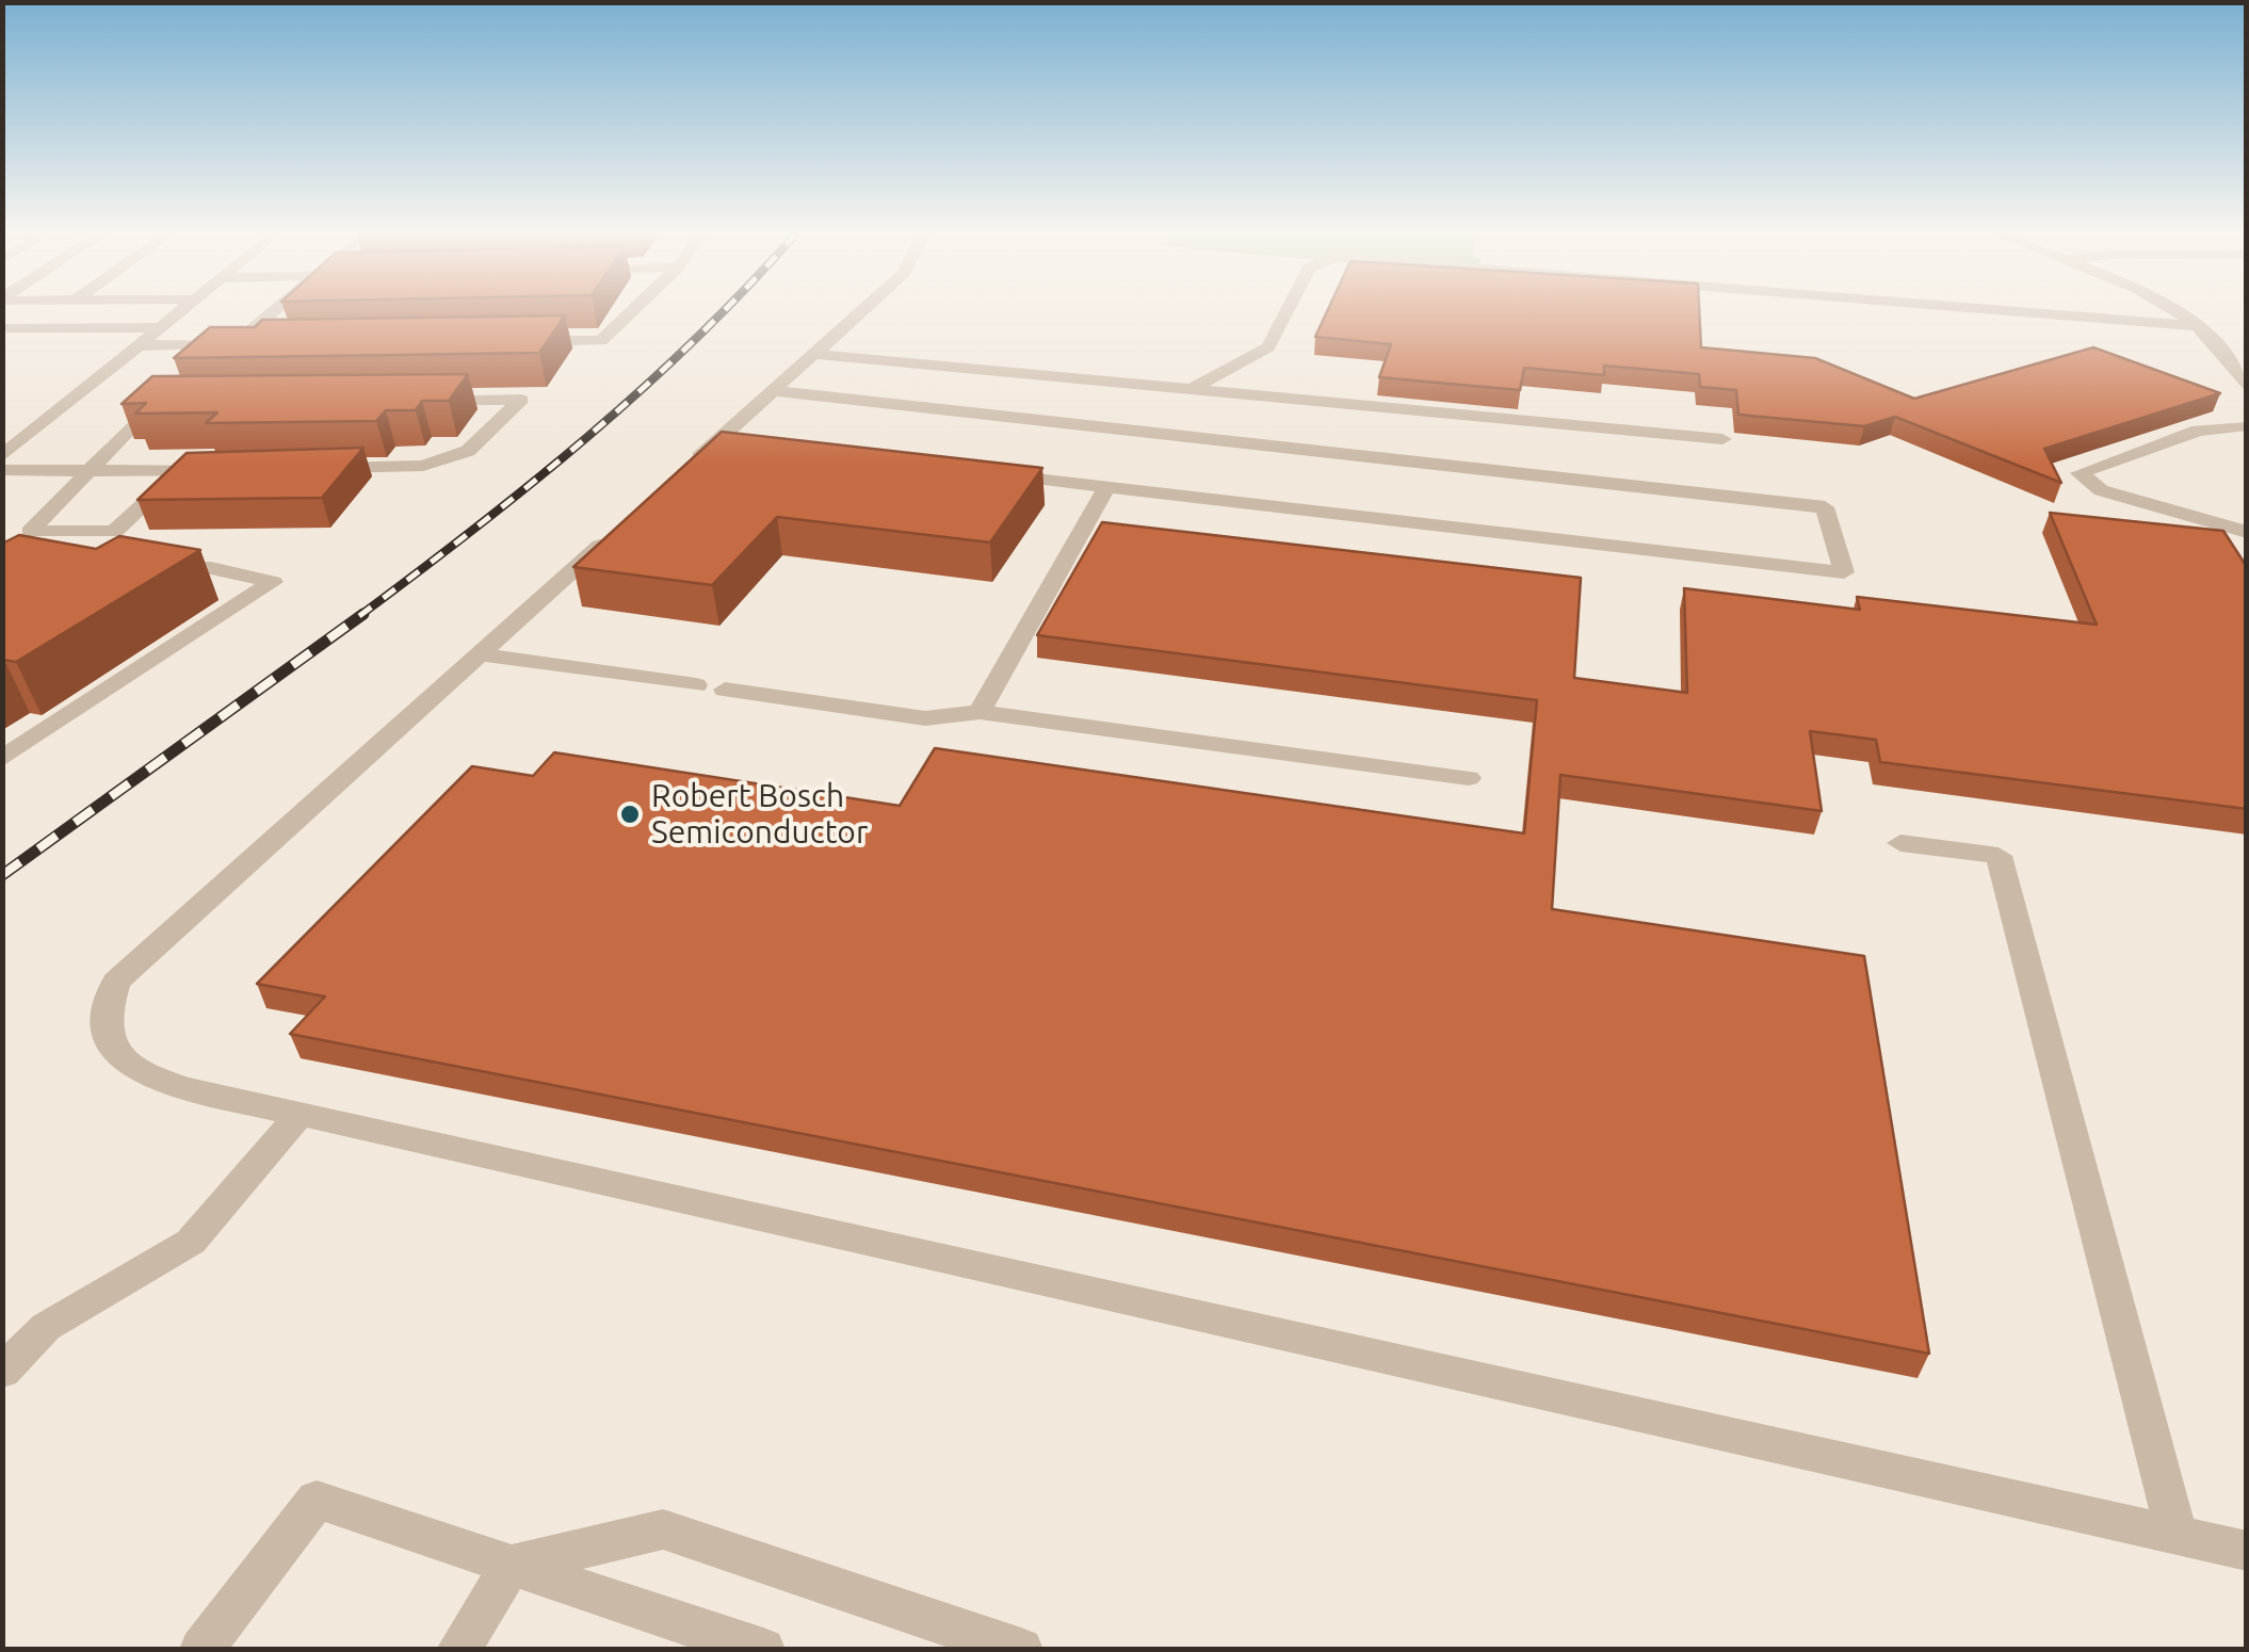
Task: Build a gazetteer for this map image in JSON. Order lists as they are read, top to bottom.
{
  "places": ["Robert Bosch Semiconductor"]
}
